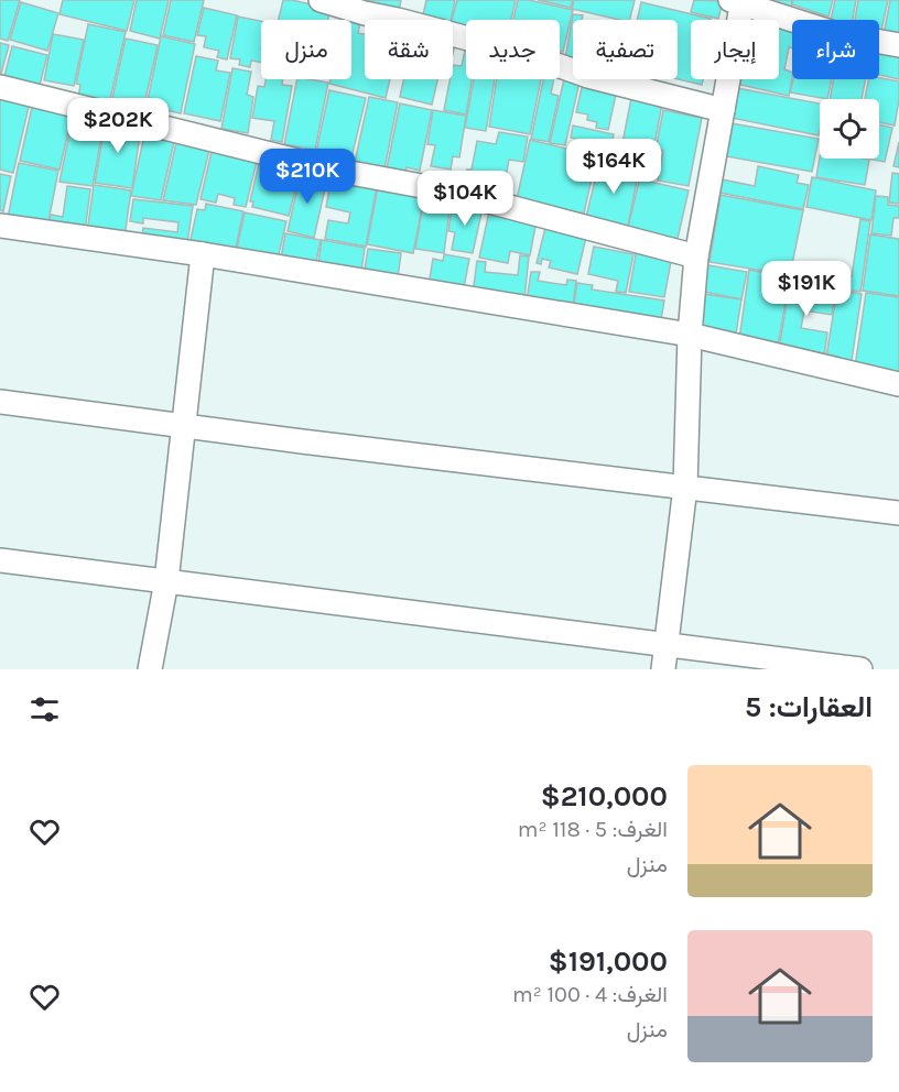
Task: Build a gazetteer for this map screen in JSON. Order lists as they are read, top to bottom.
{
  "page": {
    "chip": [
      "شراء",
      "إيجار",
      "تصفية",
      "جديد",
      "شقة",
      "منزل"
    ],
    "price": [
      "$202K",
      "$164K",
      "$210K",
      "$104K",
      "$191K"
    ],
    "heading": "العقارات: 5",
    "list": [
      {
        "name": "$210,000",
        "note": "الغرف: 5 · 118 m² · منزل"
      },
      {
        "name": "$191,000",
        "note": "الغرف: 4 · 100 m² · منزل"
      }
    ]
  }
}
